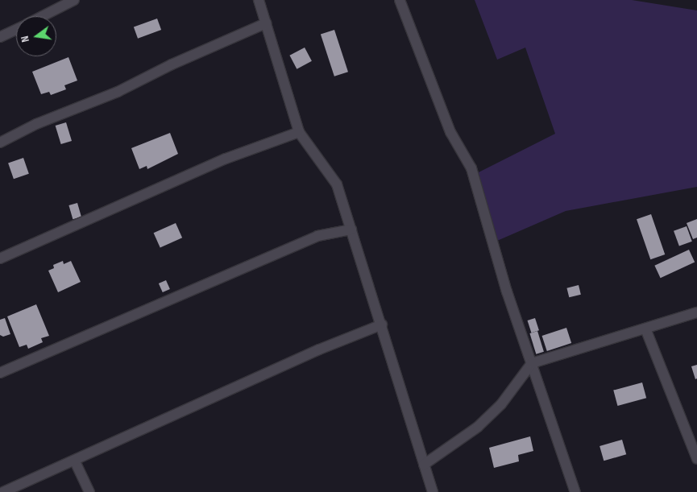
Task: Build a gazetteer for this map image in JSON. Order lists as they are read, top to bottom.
{
  "north": "left"
}
